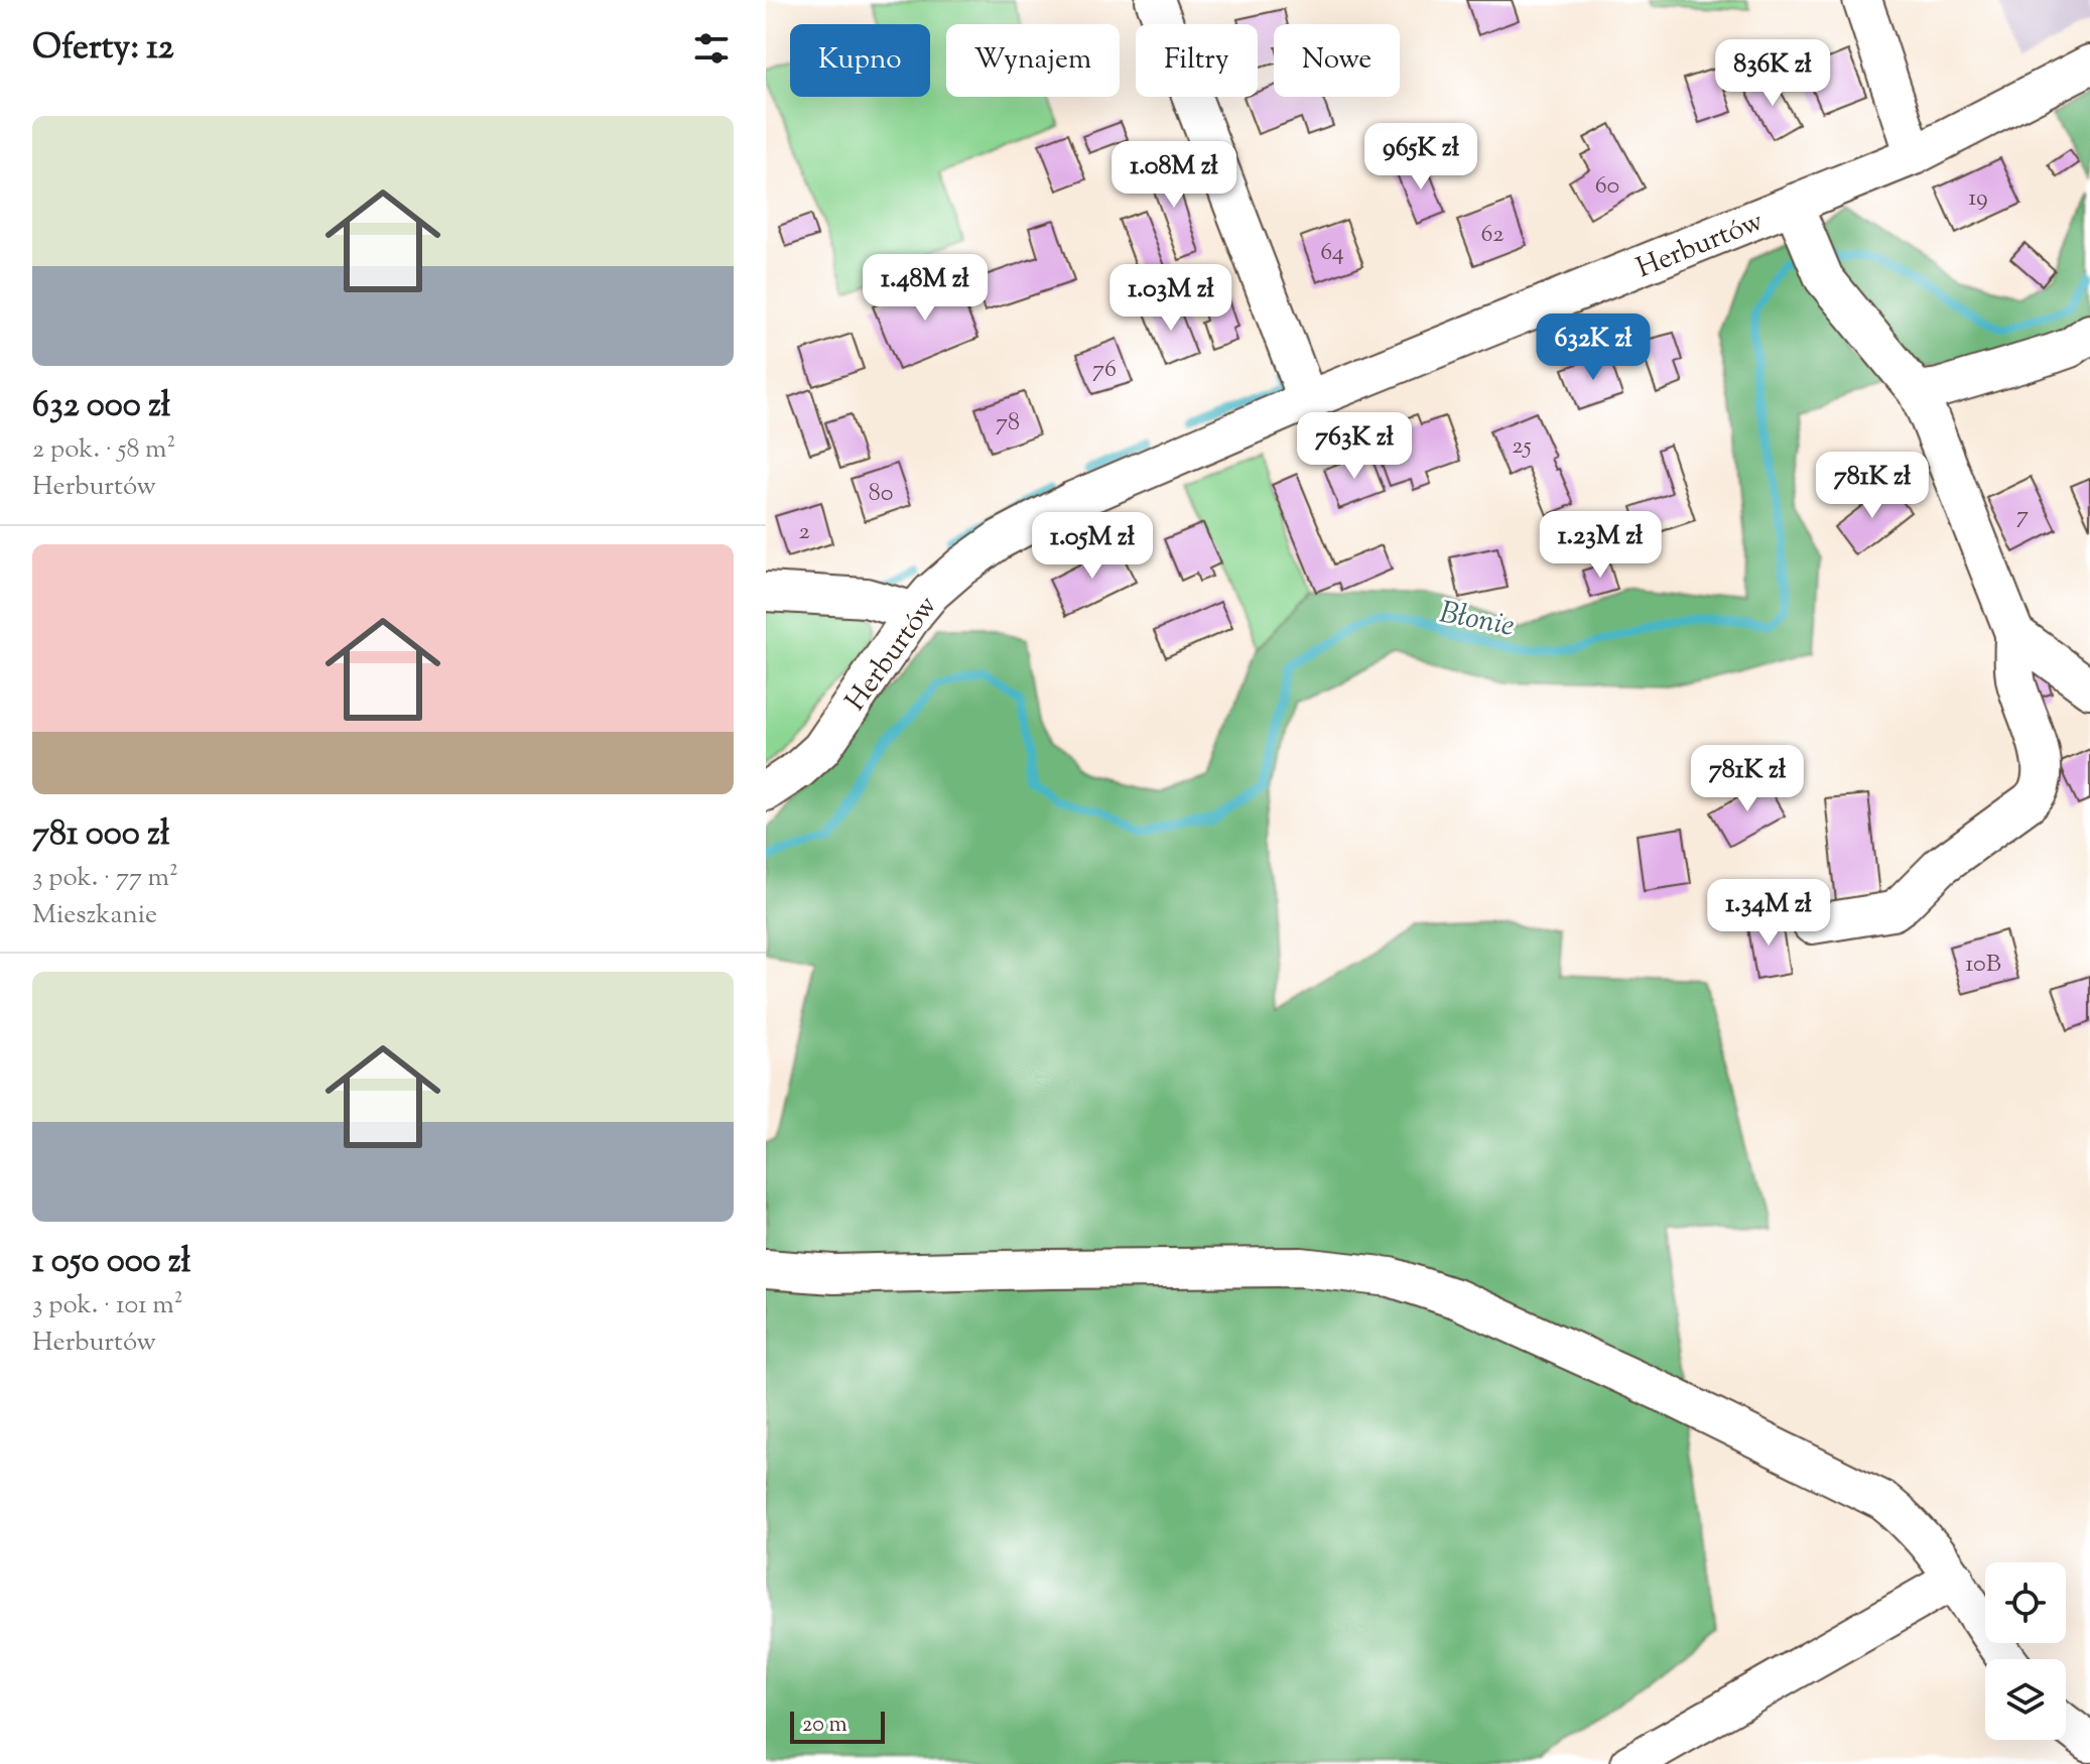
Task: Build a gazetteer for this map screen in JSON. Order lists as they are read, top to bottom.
{
  "streets": {
    "street": ["Herburtów"]
  },
  "water": ["Błonie"],
  "house_numbers": [
    "60",
    "19",
    "62",
    "64",
    "76",
    "78",
    "25",
    "80",
    "7",
    "2",
    "10B"
  ],
  "scale_bar": "20 m",
  "page": {
    "heading": "Oferty: 12",
    "chip": [
      "Kupno",
      "Wynajem",
      "Filtry",
      "Nowe"
    ],
    "price": [
      "836K zł",
      "965K zł",
      "1.08M zł",
      "1.48M zł",
      "1.03M zł",
      "632K zł",
      "763K zł",
      "781K zł",
      "1.23M zł",
      "1.05M zł",
      "781K zł",
      "1.34M zł"
    ],
    "list": [
      {
        "name": "632 000 zł",
        "note": "2 pok. · 58 m² · Herburtów"
      },
      {
        "name": "781 000 zł",
        "note": "3 pok. · 77 m² · Mieszkanie"
      },
      {
        "name": "1 050 000 zł",
        "note": "3 pok. · 101 m² · Herburtów"
      }
    ],
    "scale": "20 m"
  }
}
